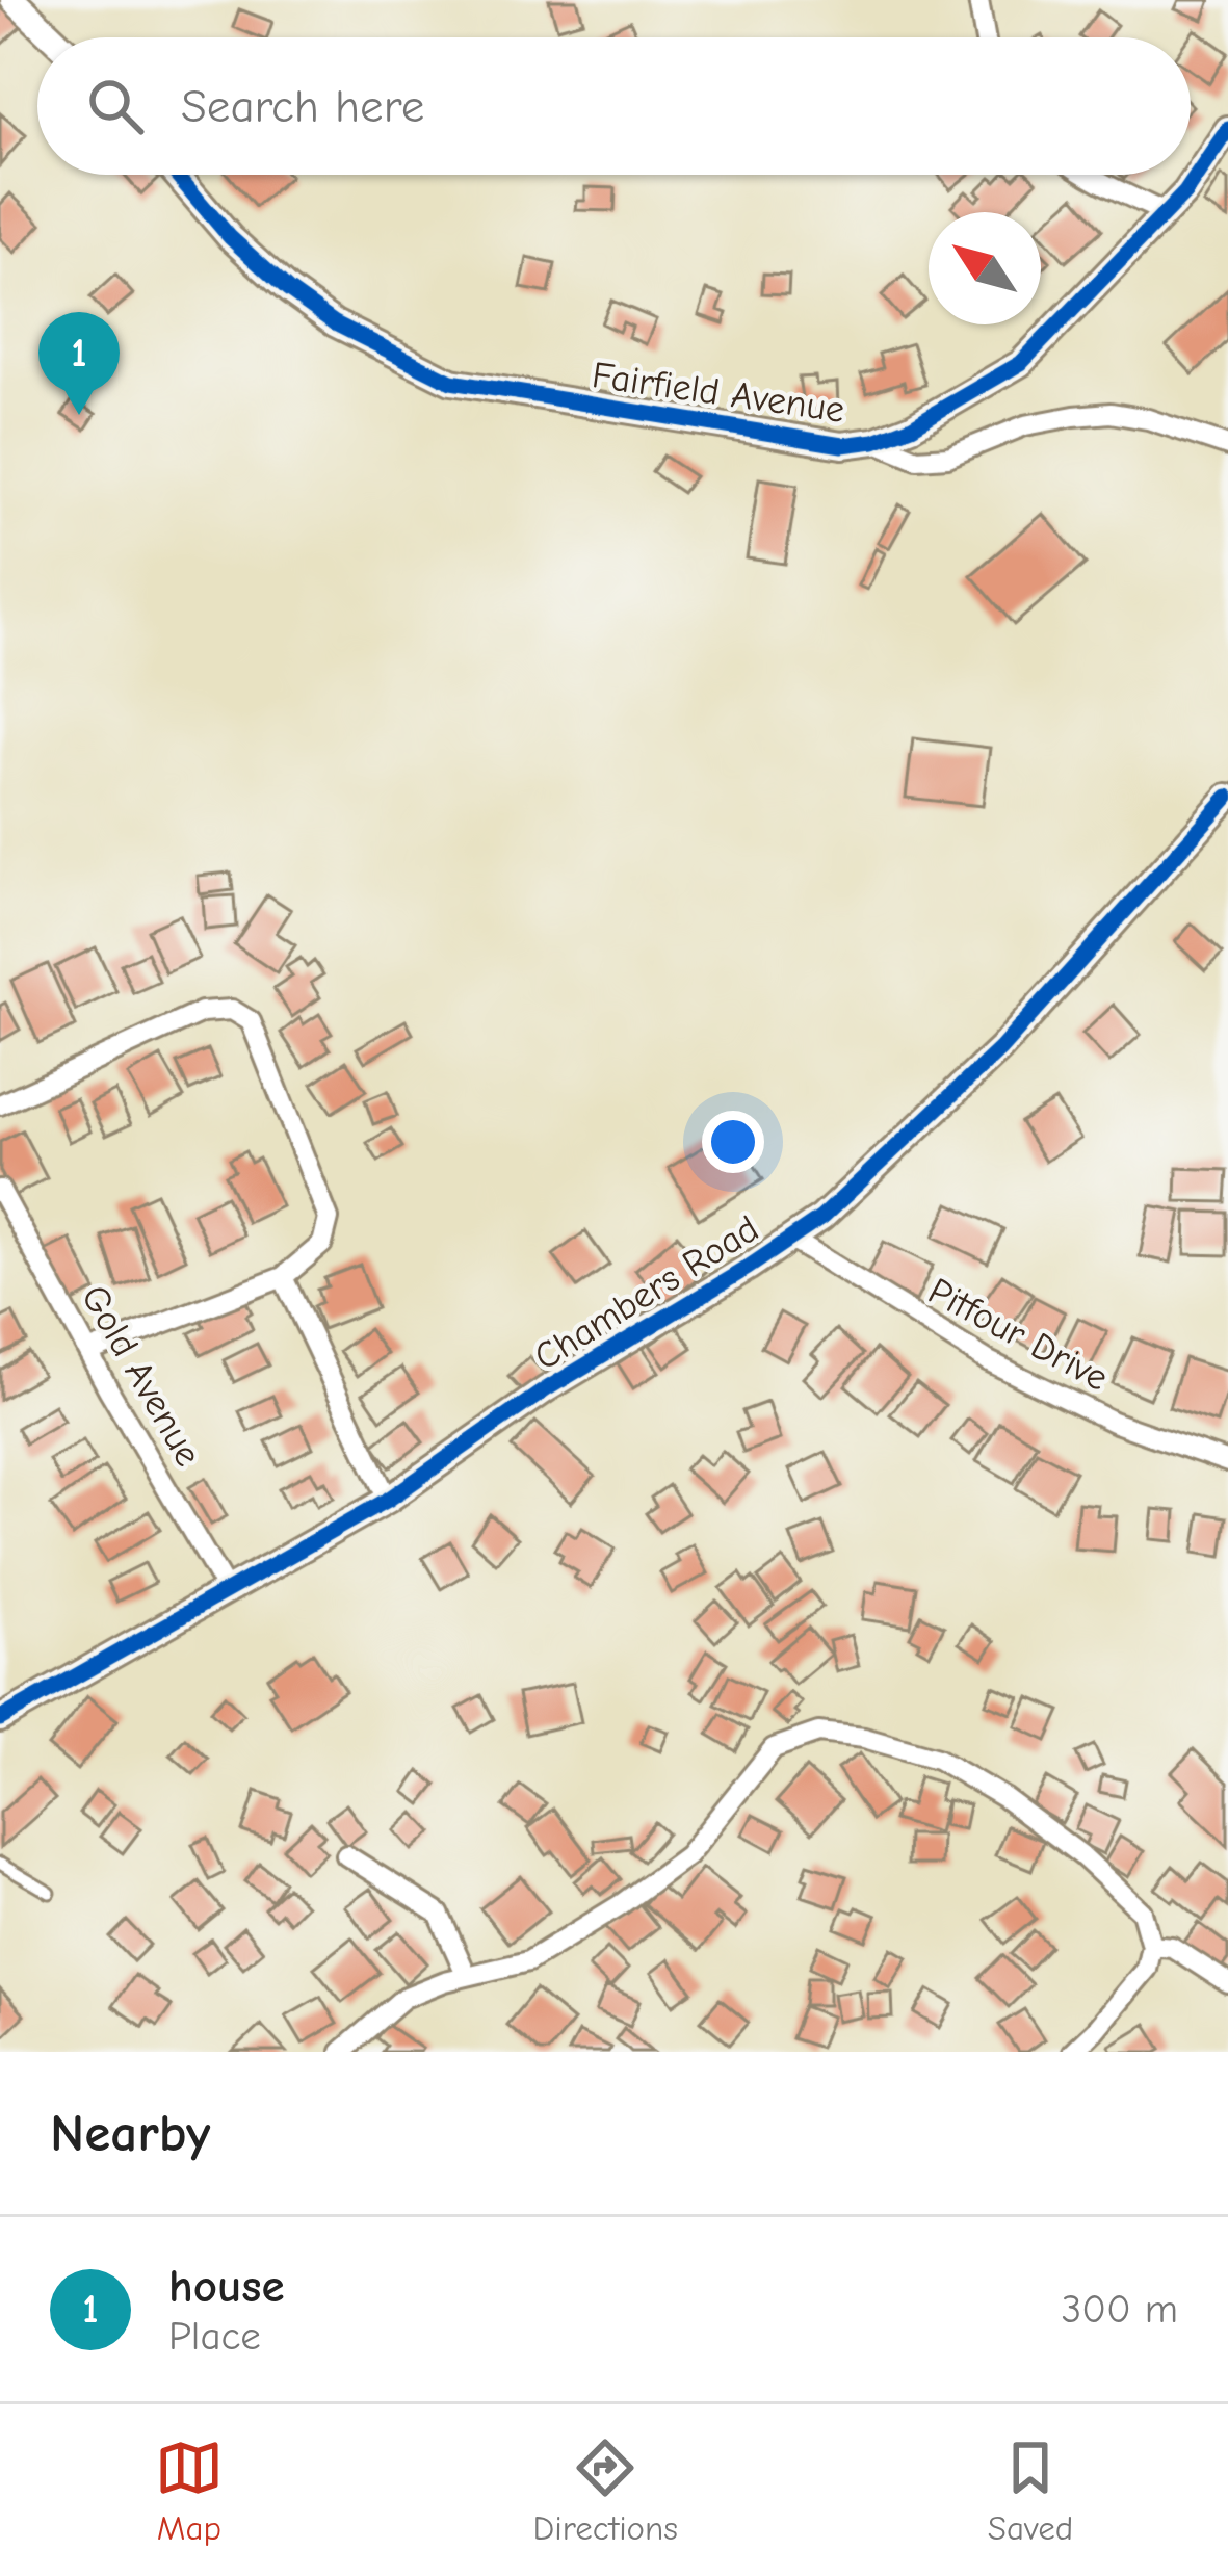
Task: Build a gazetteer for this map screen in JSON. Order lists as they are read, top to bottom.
{
  "streets": {
    "street": [
      "Fairfield Avenue",
      "Chambers Road",
      "Pitfour Drive",
      "Gold Avenue"
    ]
  },
  "crossings": [
    ["Chambers Road", "Pitfour Drive"],
    ["Chambers Road", "Gold Avenue"]
  ],
  "north": "top left",
  "page": {
    "search": "Search here",
    "pins": "1",
    "heading": "Nearby",
    "list": [
      {
        "mark": "1",
        "name": "house",
        "note": "Place",
        "value": "300 m"
      }
    ],
    "nav": ["Map", "Directions", "Saved"]
  }
}
